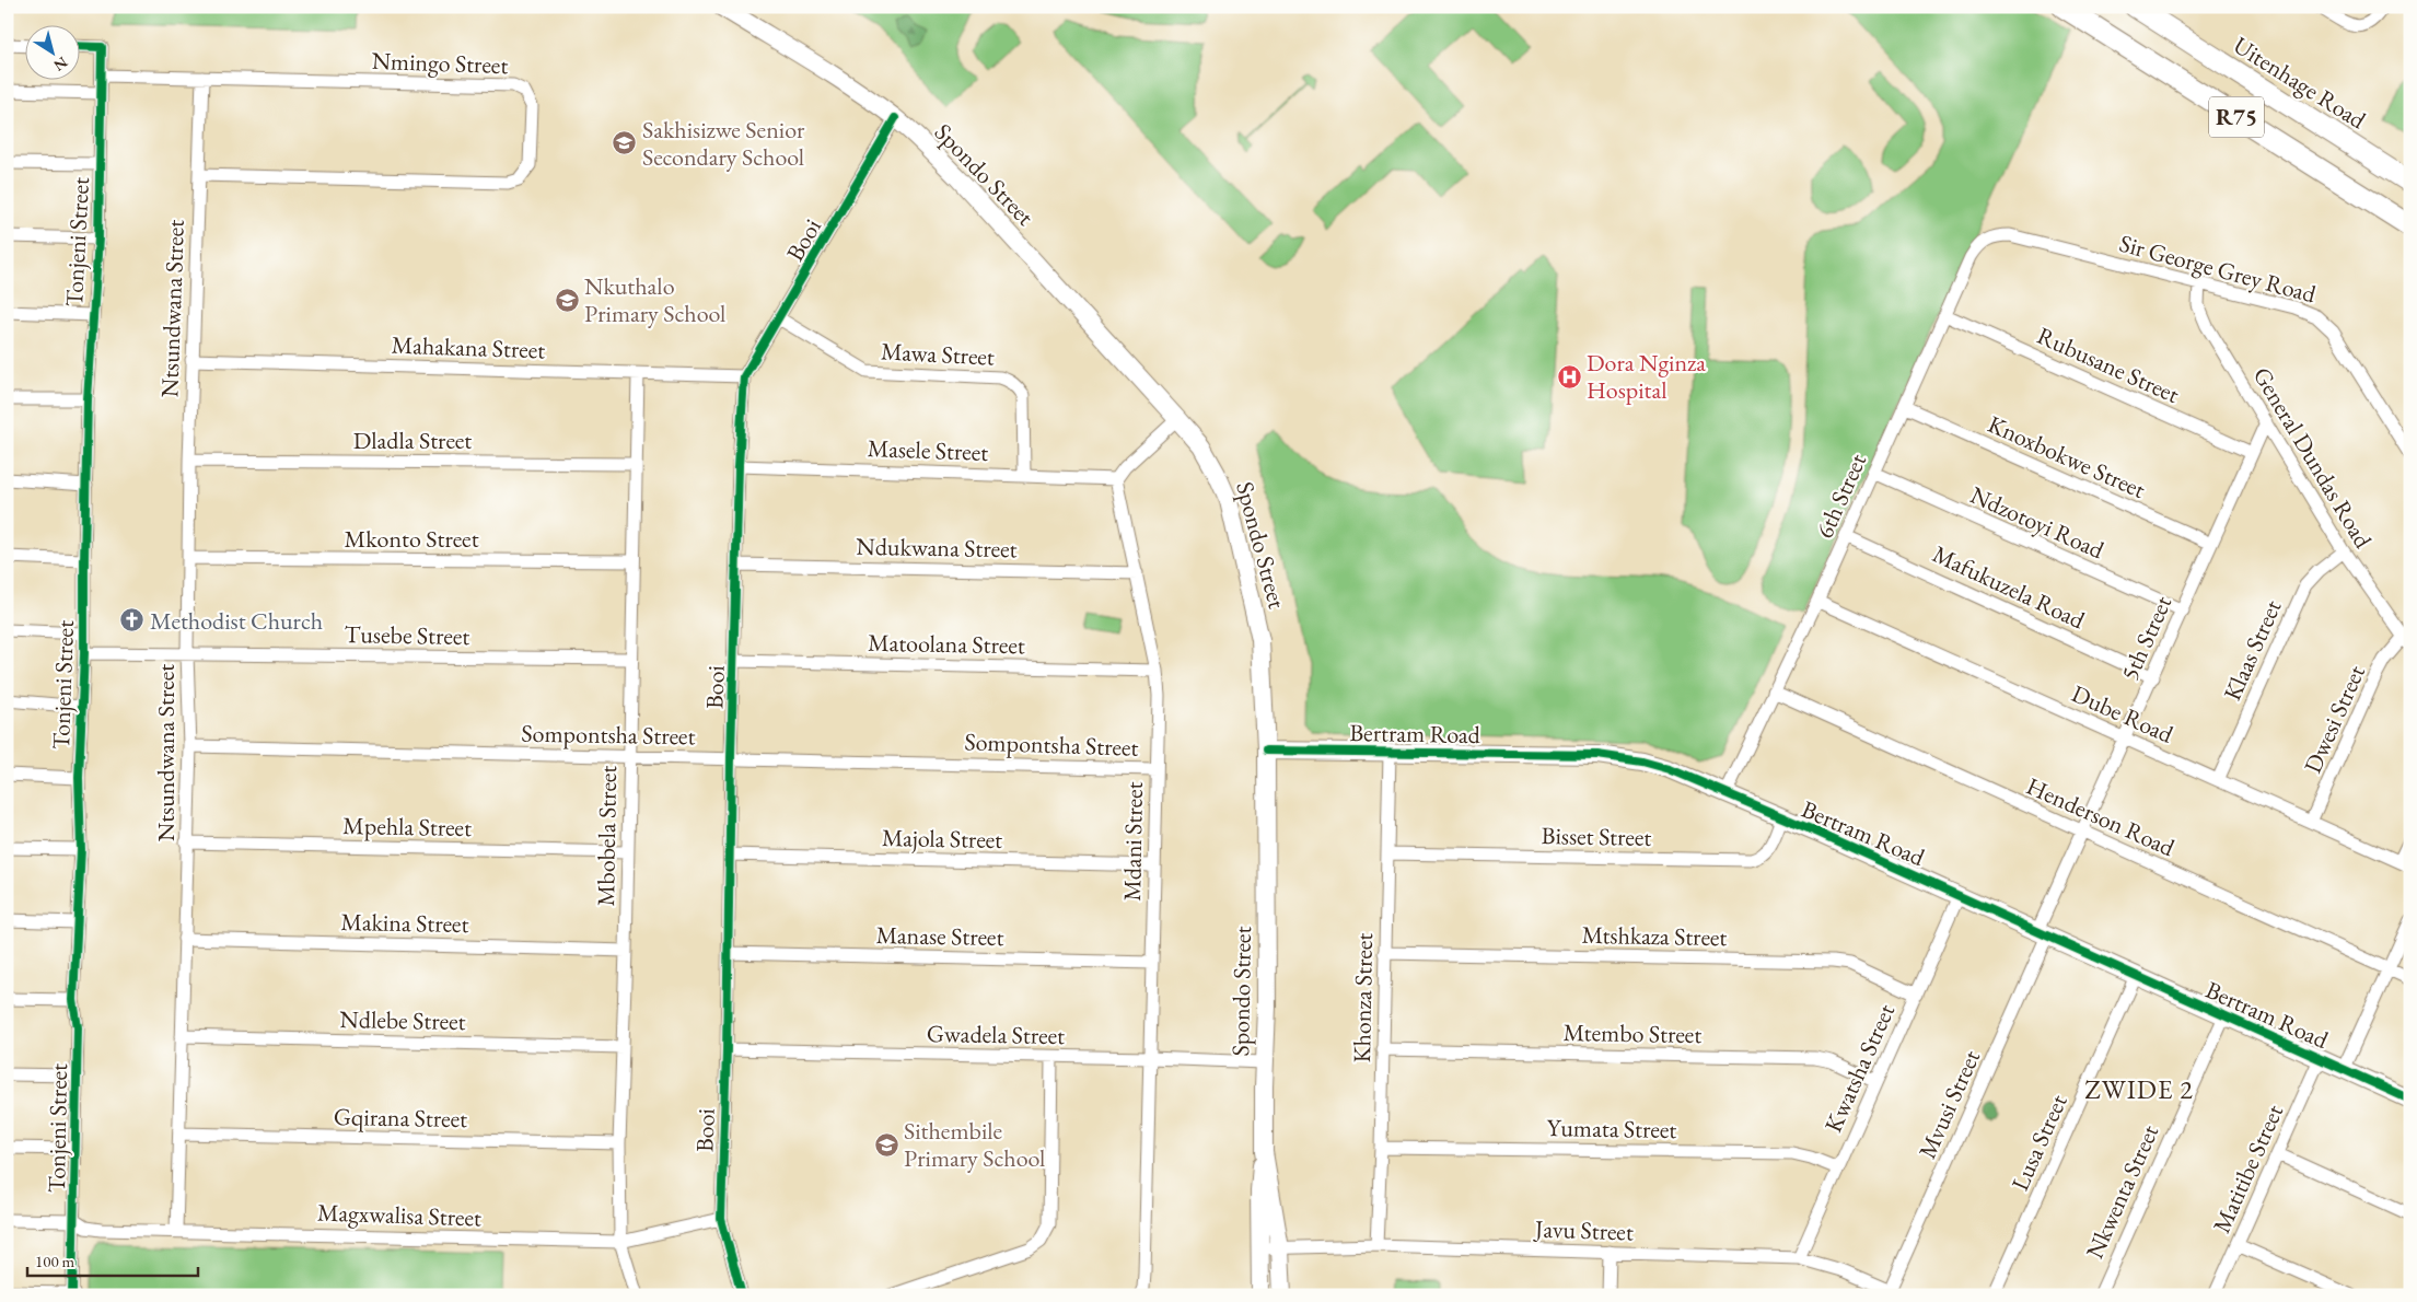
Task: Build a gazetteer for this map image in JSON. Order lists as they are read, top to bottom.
{
  "streets": {
    "main road": [
      "Uitenhage Road",
      "R75",
      "Spondo Street",
      "Bertram Road"
    ],
    "street": [
      "Nmingo Street",
      "Booi",
      "Tonjeni Street",
      "Sir George Grey Road",
      "Ntsundwana Street",
      "Mahakana Street",
      "Mawa Street",
      "Rubusane Street",
      "Dladla Street",
      "Masele Street",
      "Knoxbokwe Street",
      "General Dundas Road",
      "6th Street",
      "Ndzotoyi Road",
      "Mkonto Street",
      "Ndukwana Street",
      "Mafukuzela Road",
      "Tusebe Street",
      "5th Street",
      "Matoolana Street",
      "Klaas Street",
      "Dube Road",
      "Dwesi Street",
      "Sompontsha Street",
      "Henderson Road",
      "Mpehla Street",
      "Mbobela Street",
      "Bisset Street",
      "Majola Street",
      "Mdani Street",
      "Makina Street",
      "Manase Street",
      "Mtshkaza Street",
      "Khonza Street",
      "Ndlebe Street",
      "Mtembo Street",
      "Gwadela Street",
      "Kwatsha Street",
      "Mvusi Street",
      "Gqirana Street",
      "Yumata Street",
      "Lusa Street",
      "Matitibe Street",
      "Nkwenta Street",
      "Magxwalisa Street",
      "Javu Street"
    ]
  },
  "crossings": [
    ["Nmingo Street", "Tonjeni Street"],
    ["Nmingo Street", "Ntsundwana Street"],
    ["Spondo Street", "Booi"],
    ["Spondo Street", "Bertram Road"],
    ["Spondo Street", "Gwadela Street"],
    ["Spondo Street", "Javu Street"],
    ["Booi", "Mahakana Street"],
    ["Booi", "Mawa Street"],
    ["Booi", "Masele Street"],
    ["Booi", "Ndukwana Street"],
    ["Booi", "Matoolana Street"],
    ["Booi", "Sompontsha Street"],
    ["Booi", "Majola Street"],
    ["Booi", "Manase Street"],
    ["Booi", "Gwadela Street"],
    ["Booi", "Magxwalisa Street"],
    ["Tonjeni Street", "Tusebe Street"],
    ["Tonjeni Street", "Magxwalisa Street"],
    ["Sir George Grey Road", "General Dundas Road"],
    ["Sir George Grey Road", "6th Street"],
    ["Ntsundwana Street", "Mahakana Street"],
    ["Ntsundwana Street", "Dladla Street"],
    ["Ntsundwana Street", "Mkonto Street"],
    ["Ntsundwana Street", "Tusebe Street"],
    ["Ntsundwana Street", "Sompontsha Street"],
    ["Ntsundwana Street", "Mpehla Street"],
    ["Ntsundwana Street", "Makina Street"],
    ["Ntsundwana Street", "Ndlebe Street"],
    ["Ntsundwana Street", "Gqirana Street"],
    ["Ntsundwana Street", "Magxwalisa Street"],
    ["Mahakana Street", "Mbobela Street"],
    ["Mawa Street", "Masele Street"],
    ["Rubusane Street", "6th Street"],
    ["Rubusane Street", "5th Street"],
    ["Dladla Street", "Mbobela Street"],
    ["Masele Street", "Mdani Street"],
    ["Knoxbokwe Street", "6th Street"],
    ["Knoxbokwe Street", "5th Street"],
    ["General Dundas Road", "5th Street"],
    ["General Dundas Road", "Klaas Street"],
    ["General Dundas Road", "Dwesi Street"],
    ["6th Street", "Ndzotoyi Road"],
    ["6th Street", "Mafukuzela Road"],
    ["6th Street", "Dube Road"],
    ["6th Street", "Bertram Road"],
    ["6th Street", "Henderson Road"],
    ["Ndzotoyi Road", "5th Street"],
    ["Mkonto Street", "Mbobela Street"],
    ["Ndukwana Street", "Mdani Street"],
    ["Mafukuzela Road", "5th Street"],
    ["Tusebe Street", "Mbobela Street"],
    ["5th Street", "Dube Road"],
    ["5th Street", "Bertram Road"],
    ["5th Street", "Henderson Road"],
    ["5th Street", "Mvusi Street"],
    ["Matoolana Street", "Mdani Street"],
    ["Klaas Street", "Dube Road"],
    ["Dube Road", "Dwesi Street"],
    ["Bertram Road", "Bisset Street"],
    ["Bertram Road", "Khonza Street"],
    ["Bertram Road", "Kwatsha Street"],
    ["Bertram Road", "Mvusi Street"],
    ["Bertram Road", "Lusa Street"],
    ["Bertram Road", "Matitibe Street"],
    ["Bertram Road", "Nkwenta Street"],
    ["Sompontsha Street", "Mbobela Street"],
    ["Sompontsha Street", "Mdani Street"],
    ["Mpehla Street", "Mbobela Street"],
    ["Mbobela Street", "Makina Street"],
    ["Mbobela Street", "Ndlebe Street"],
    ["Mbobela Street", "Gqirana Street"],
    ["Mbobela Street", "Magxwalisa Street"],
    ["Bisset Street", "Khonza Street"],
    ["Majola Street", "Mdani Street"],
    ["Mdani Street", "Manase Street"],
    ["Mdani Street", "Gwadela Street"],
    ["Mtshkaza Street", "Khonza Street"],
    ["Mtshkaza Street", "Kwatsha Street"],
    ["Khonza Street", "Mtembo Street"],
    ["Khonza Street", "Yumata Street"],
    ["Khonza Street", "Javu Street"],
    ["Mtembo Street", "Kwatsha Street"],
    ["Kwatsha Street", "Yumata Street"],
    ["Kwatsha Street", "Javu Street"],
    ["Mvusi Street", "Javu Street"]
  ],
  "districts": ["ZWIDE 2"],
  "places": {
    "school or university": ["Sakhisizwe Senior Secondary School", "Nkuthalo Primary School", "Sithembile Primary School"],
    "hospital": ["Dora Nginza Hospital"],
    "church": ["Methodist Church"]
  },
  "scale_bar": "100 m",
  "north": "bottom right"
}
